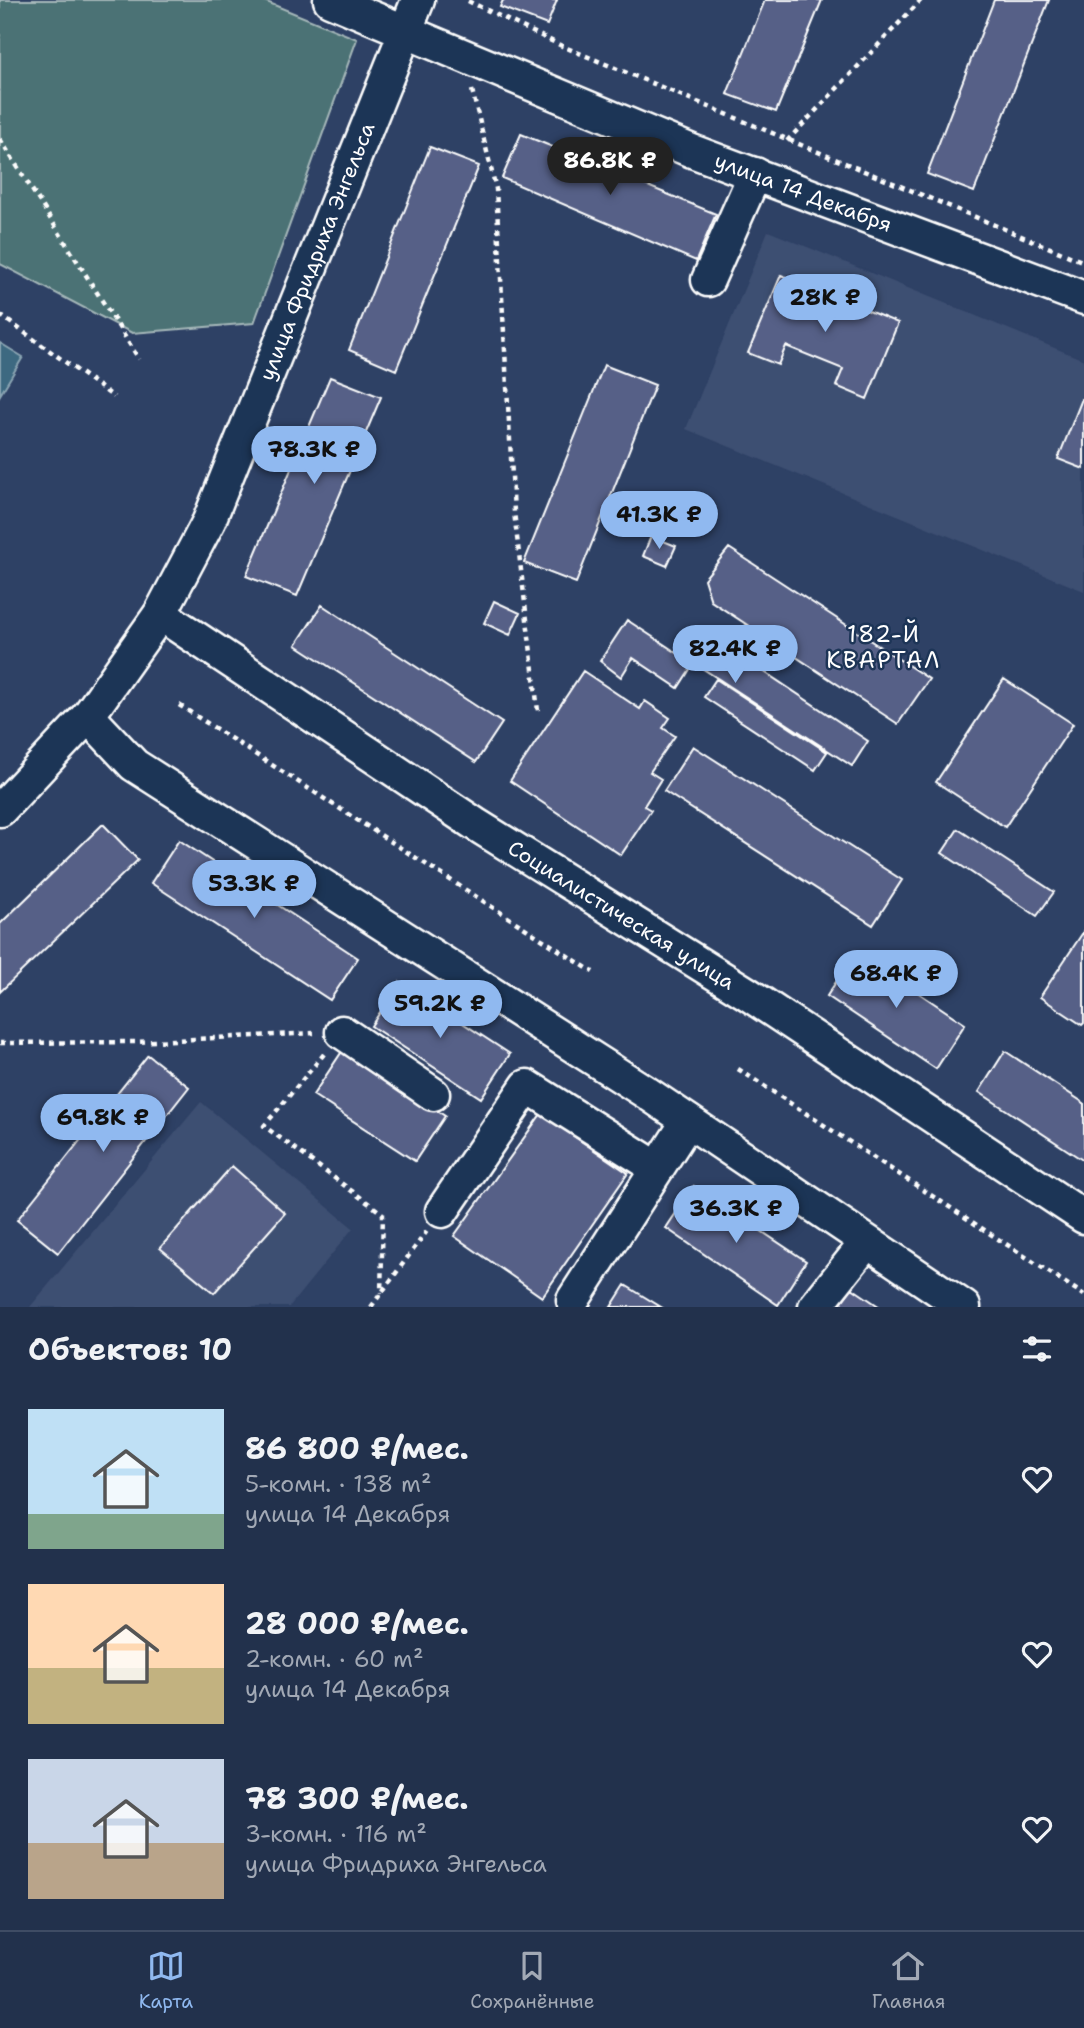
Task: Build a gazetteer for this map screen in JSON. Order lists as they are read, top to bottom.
{
  "streets": {
    "street": ["улица 14 Декабря", "улица Фридриха Энгельса", "Социалистическая улица"]
  },
  "crossings": [
    ["улица 14 Декабря", "улица Фридриха Энгельса"],
    ["улица Фридриха Энгельса", "Социалистическая улица"]
  ],
  "districts": ["182-Й КВАРТАЛ"],
  "page": {
    "price": [
      "86.8K ₽",
      "28K ₽",
      "78.3K ₽",
      "41.3K ₽",
      "82.4K ₽",
      "53.3K ₽",
      "68.4K ₽",
      "59.2K ₽",
      "69.8K ₽",
      "36.3K ₽"
    ],
    "heading": "Объектов: 10",
    "list": [
      {
        "name": "86 800 ₽/мес.",
        "note": "5-комн. · 138 m² · улица 14 Декабря"
      },
      {
        "name": "28 000 ₽/мес.",
        "note": "2-комн. · 60 m² · улица 14 Декабря"
      },
      {
        "name": "78 300 ₽/мес.",
        "note": "3-комн. · 116 m² · улица Фридриха Энгельса"
      }
    ],
    "tabs": ["Карта", "Сохранённые", "Главная"]
  }
}
